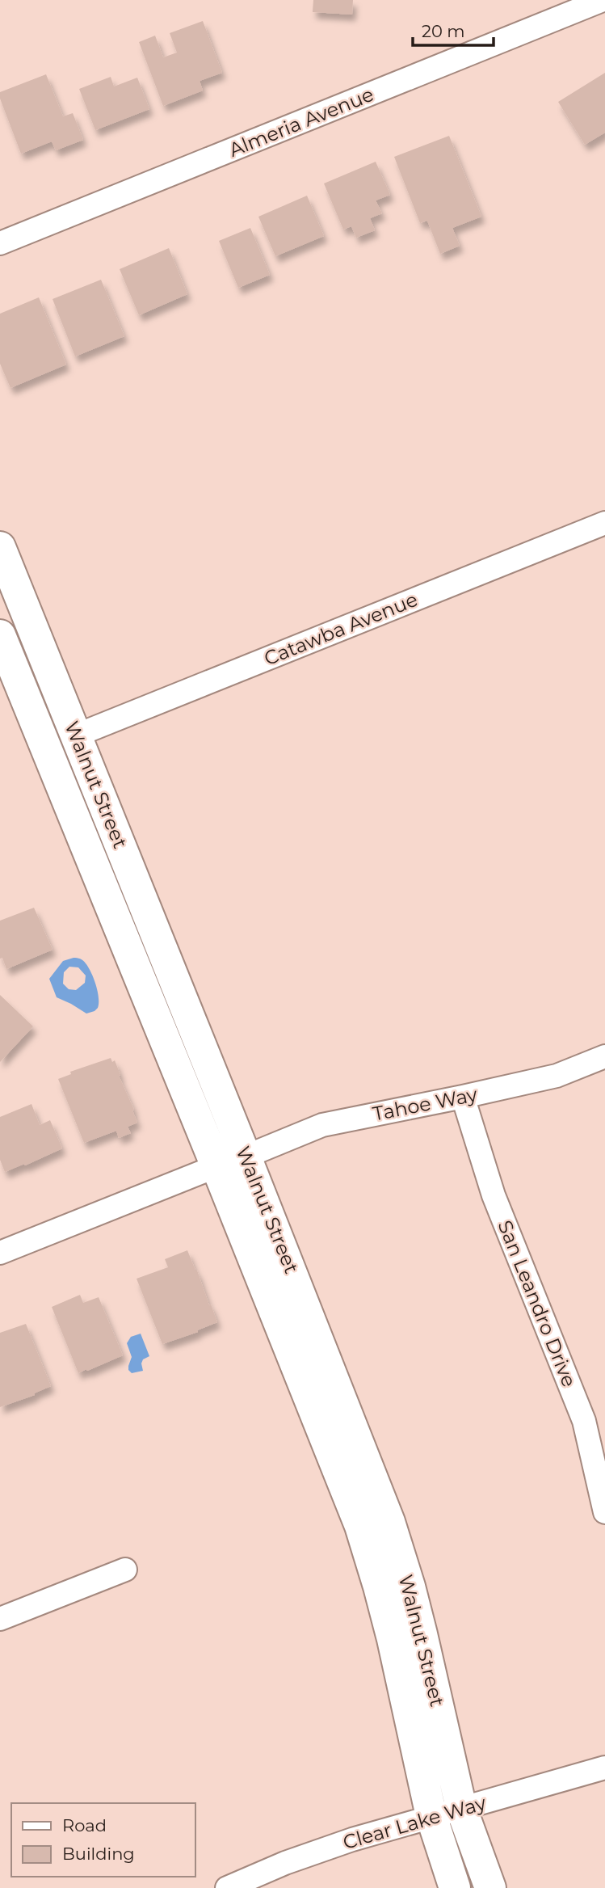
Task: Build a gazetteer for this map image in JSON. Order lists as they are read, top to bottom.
{
  "streets": {
    "street": [
      "Almeria Avenue",
      "Catawba Avenue",
      "Walnut Street",
      "Tahoe Way",
      "San Leandro Drive",
      "Clear Lake Way"
    ]
  },
  "crossings": [
    ["Catawba Avenue", "Walnut Street"],
    ["Walnut Street", "Tahoe Way"],
    ["Walnut Street", "Clear Lake Way"],
    ["Tahoe Way", "San Leandro Drive"]
  ],
  "legend": ["Road", "Building"],
  "scale_bar": "20 m"
}
